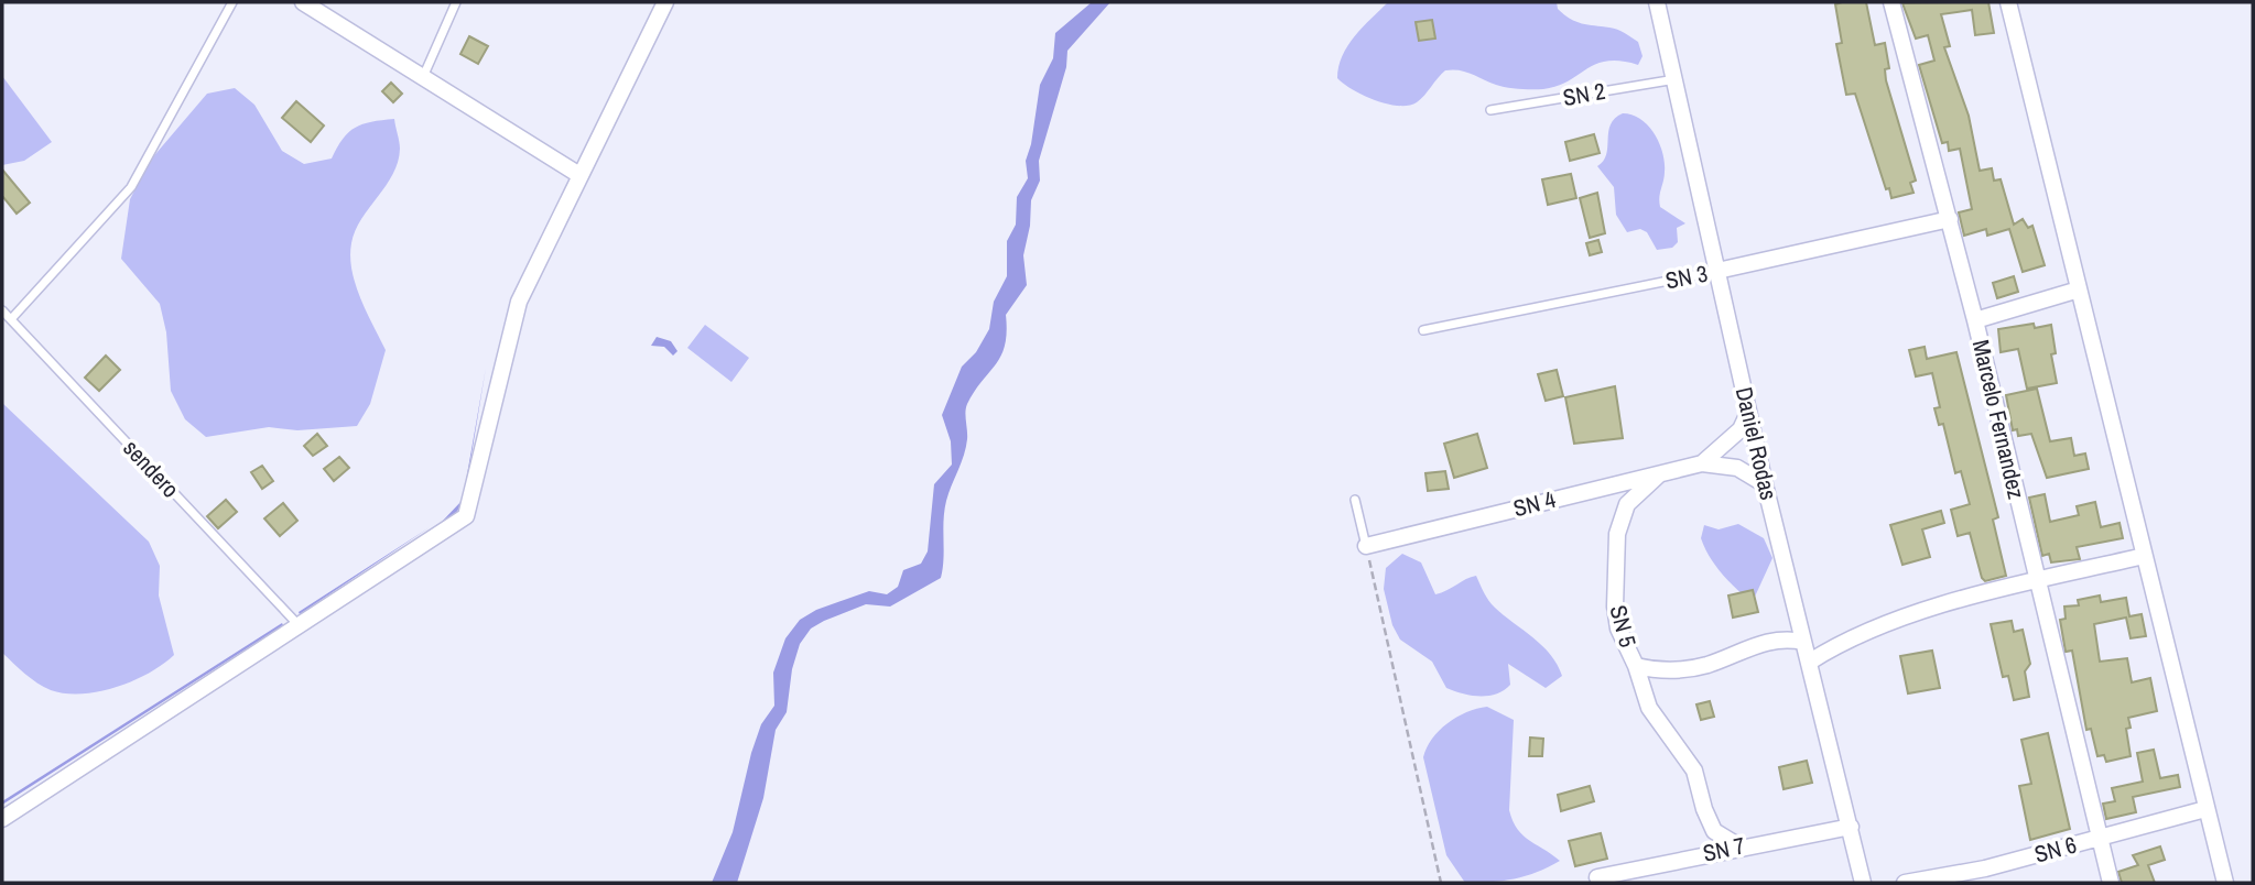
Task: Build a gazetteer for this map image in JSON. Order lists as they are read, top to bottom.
{
  "streets": {
    "street": [
      "SN 3",
      "Marcelo Fernandez",
      "Daniel Rodas",
      "SN 4",
      "SN 5",
      "SN 7",
      "SN 6"
    ],
    "lane": ["SN 2", "sendero"]
  },
  "crossings": [
    ["SN 2", "Daniel Rodas"],
    ["SN 3", "Marcelo Fernandez"],
    ["SN 3", "Daniel Rodas"],
    ["Marcelo Fernandez", "SN 6"],
    ["Daniel Rodas", "SN 4"],
    ["Daniel Rodas", "SN 5"],
    ["Daniel Rodas", "SN 7"],
    ["SN 4", "SN 5"]
  ]
}
